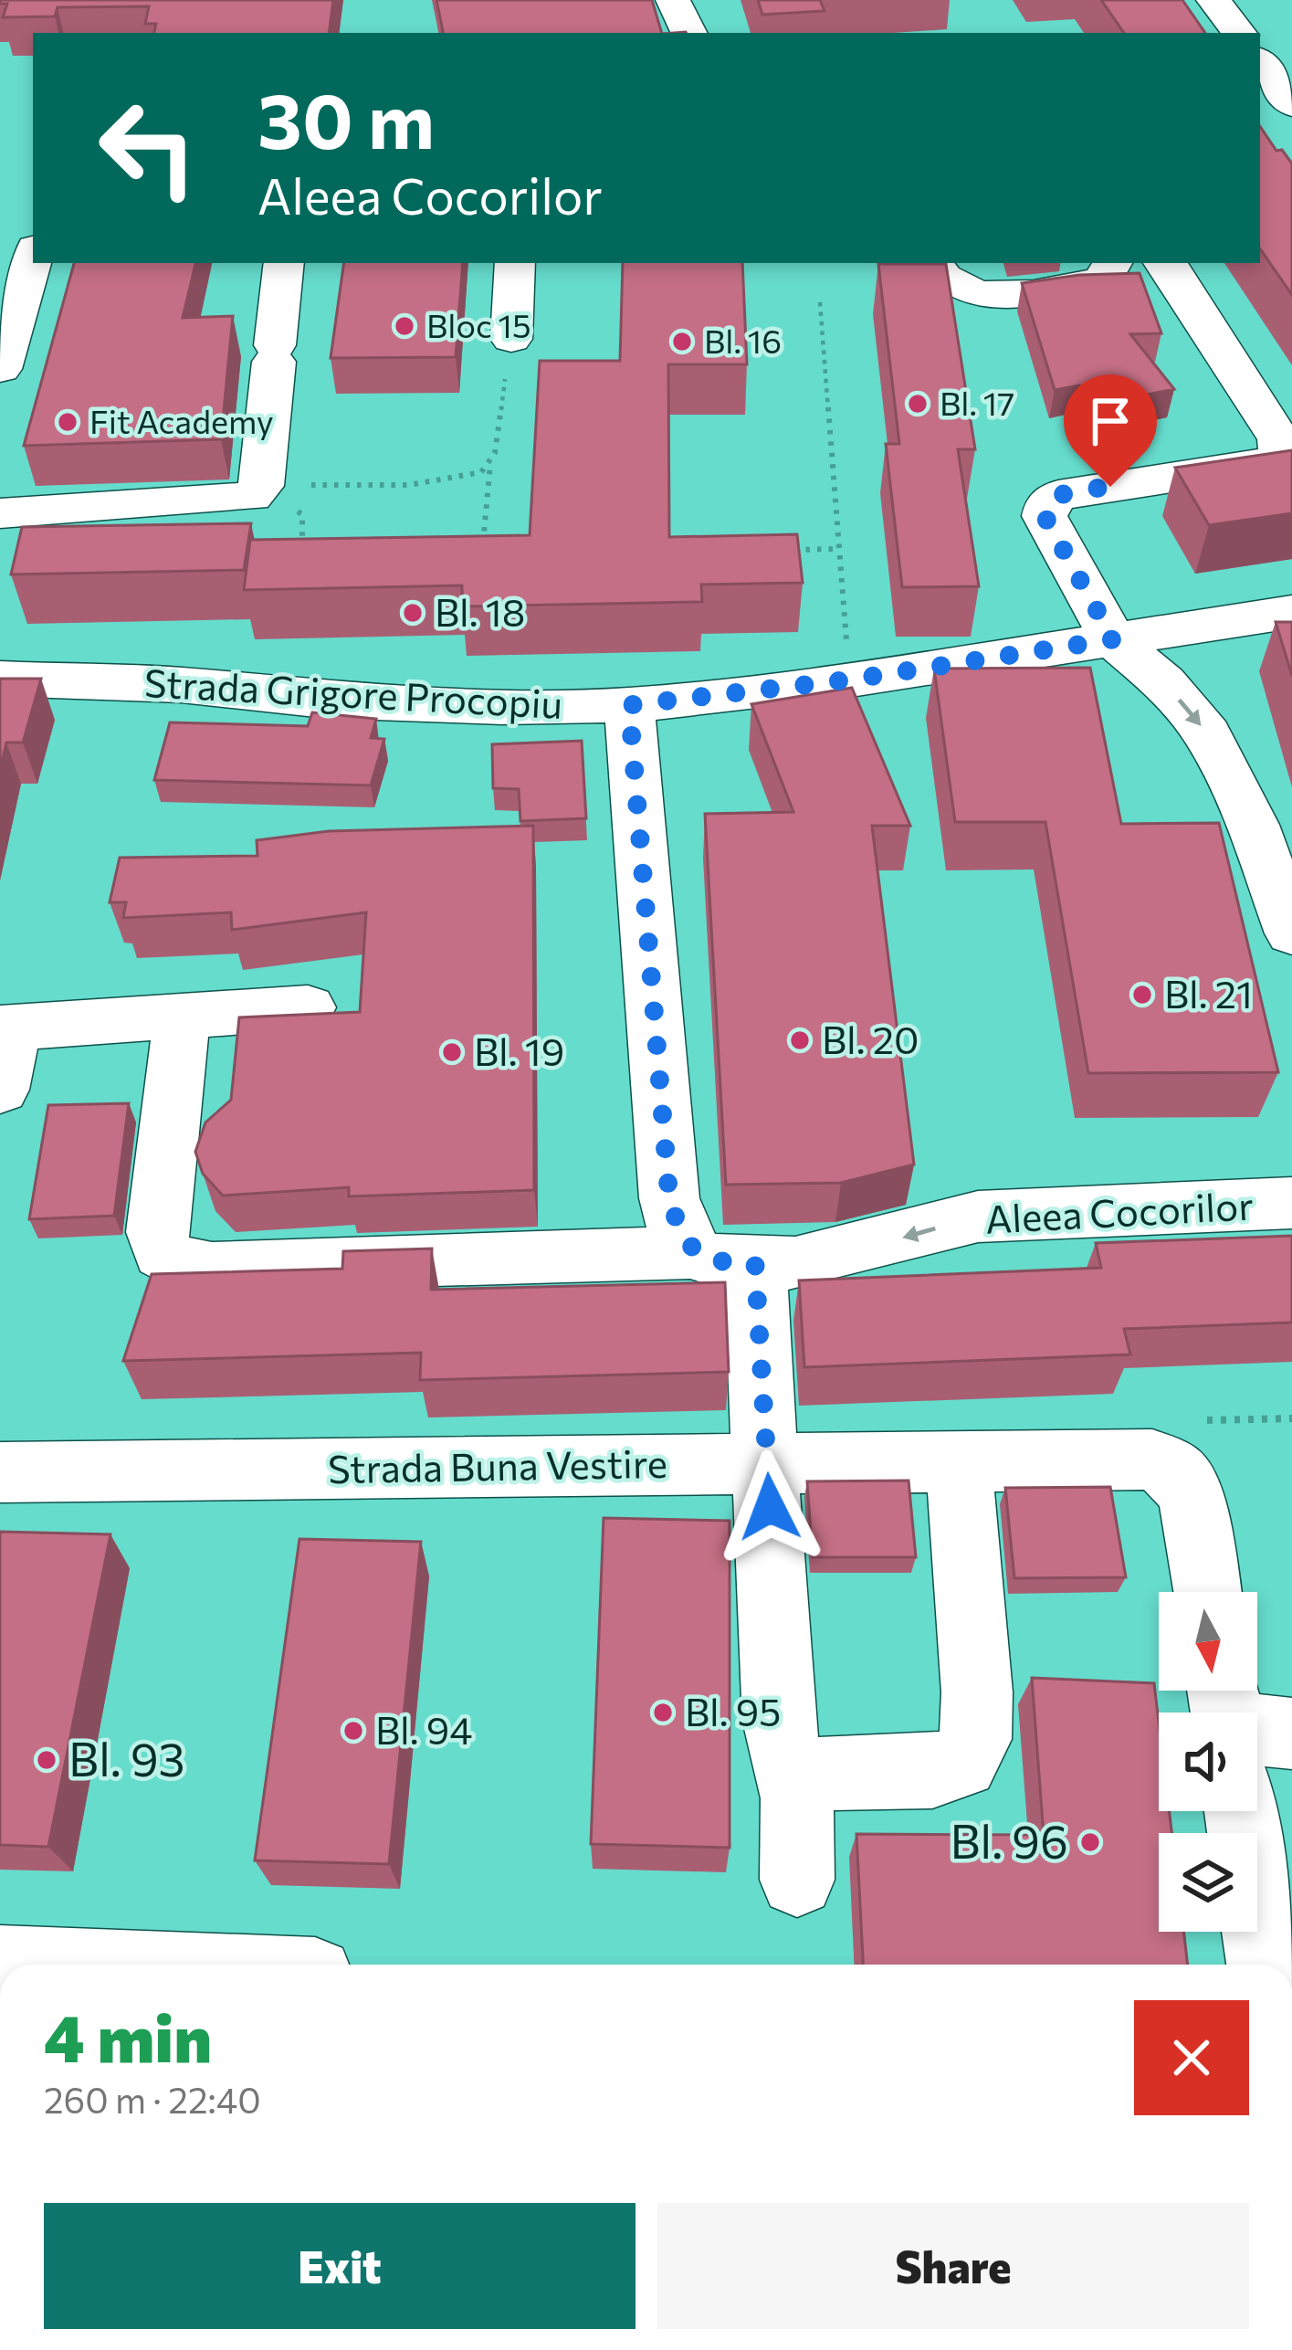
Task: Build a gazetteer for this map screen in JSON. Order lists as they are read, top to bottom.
{
  "streets": {
    "street": ["Strada Grigore Procopiu", "Aleea Cocorilor", "Strada Buna Vestire"]
  },
  "one_way": ["Aleea Cocorilor"],
  "places": [
    "Bloc 15",
    "Bl. 16",
    "Bl. 17",
    "Fit Academy",
    "Bl. 18",
    "Bl. 21",
    "Bl. 20",
    "Bl. 19",
    "Bl. 95",
    "Bl. 94",
    "Bl. 93",
    "Bl. 96"
  ],
  "north": "bottom",
  "page": {
    "turn": ["30 m", "Aleea Cocorilor"],
    "heading": ["4 min", "260 m · 22:40"],
    "buttons": ["Exit", "Share"]
  }
}
